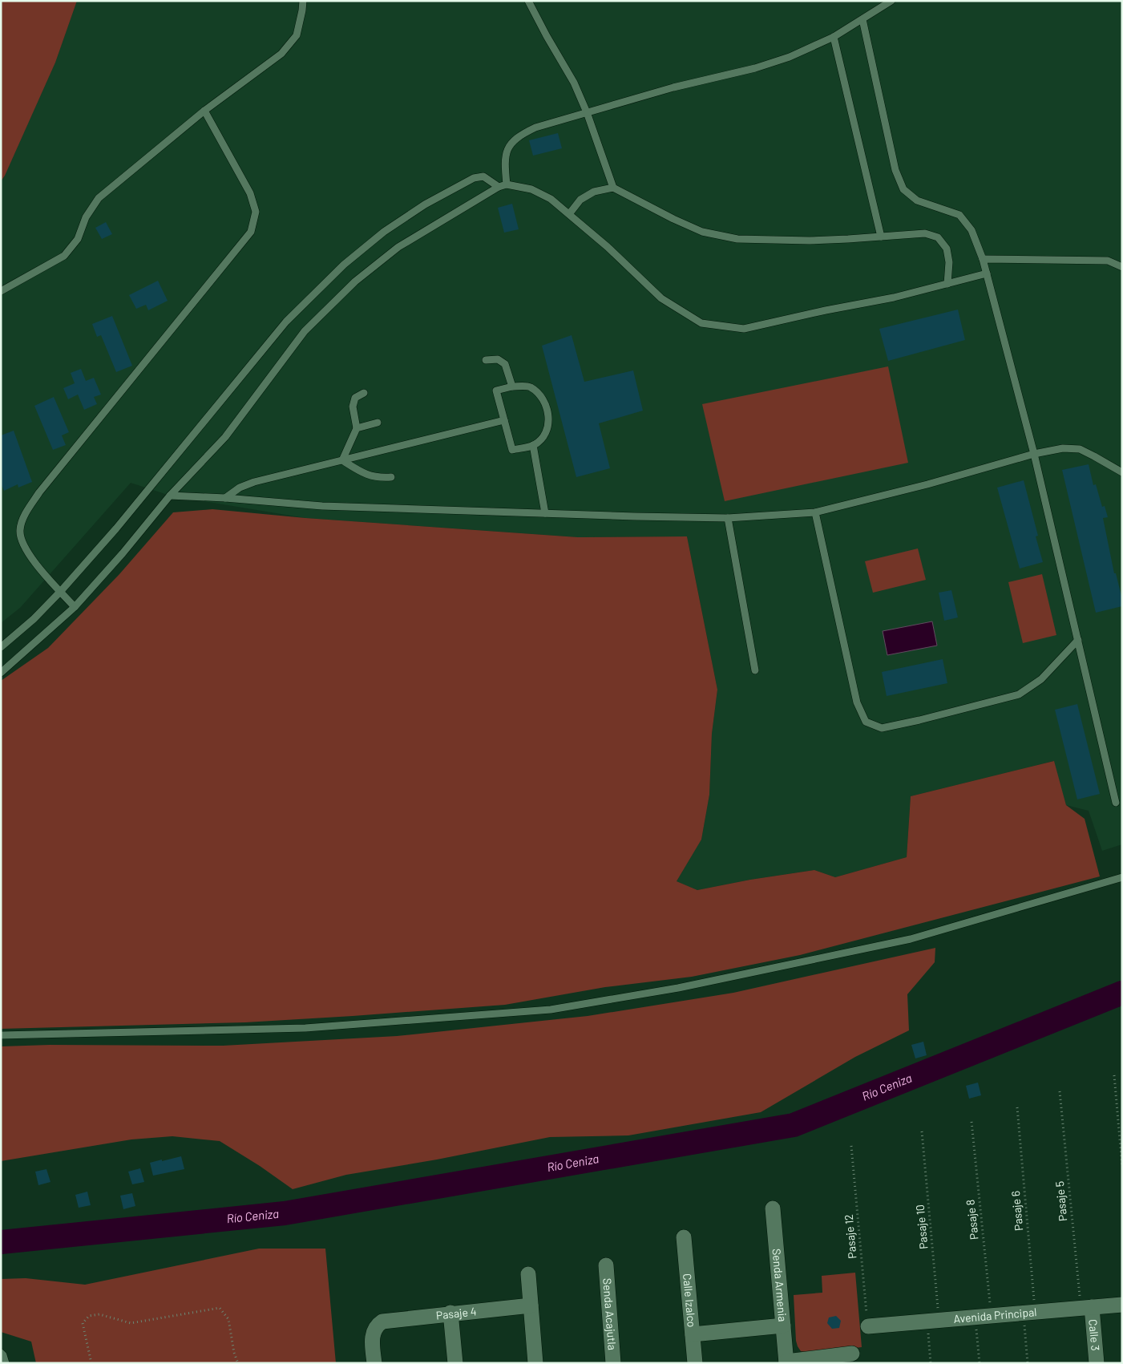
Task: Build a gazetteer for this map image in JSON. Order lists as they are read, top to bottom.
{
  "streets": {
    "street": [
      "Senda Armenia",
      "Calle Izalco",
      "Pasaje 4",
      "Senda Acajutla",
      "Avenida Principal",
      "Calle 3"
    ],
    "path": [
      "Pasaje 5",
      "Pasaje 6",
      "Pasaje 8",
      "Pasaje 10",
      "Pasaje 12"
    ]
  },
  "crossings": [
    ["Pasaje 5", "Avenida Principal"],
    ["Pasaje 5", "Calle 3"],
    ["Pasaje 6", "Avenida Principal"],
    ["Pasaje 8", "Avenida Principal"],
    ["Pasaje 10", "Avenida Principal"],
    ["Pasaje 12", "Avenida Principal"],
    ["Avenida Principal", "Calle 3"]
  ],
  "water": ["Río Ceniza"]
}
